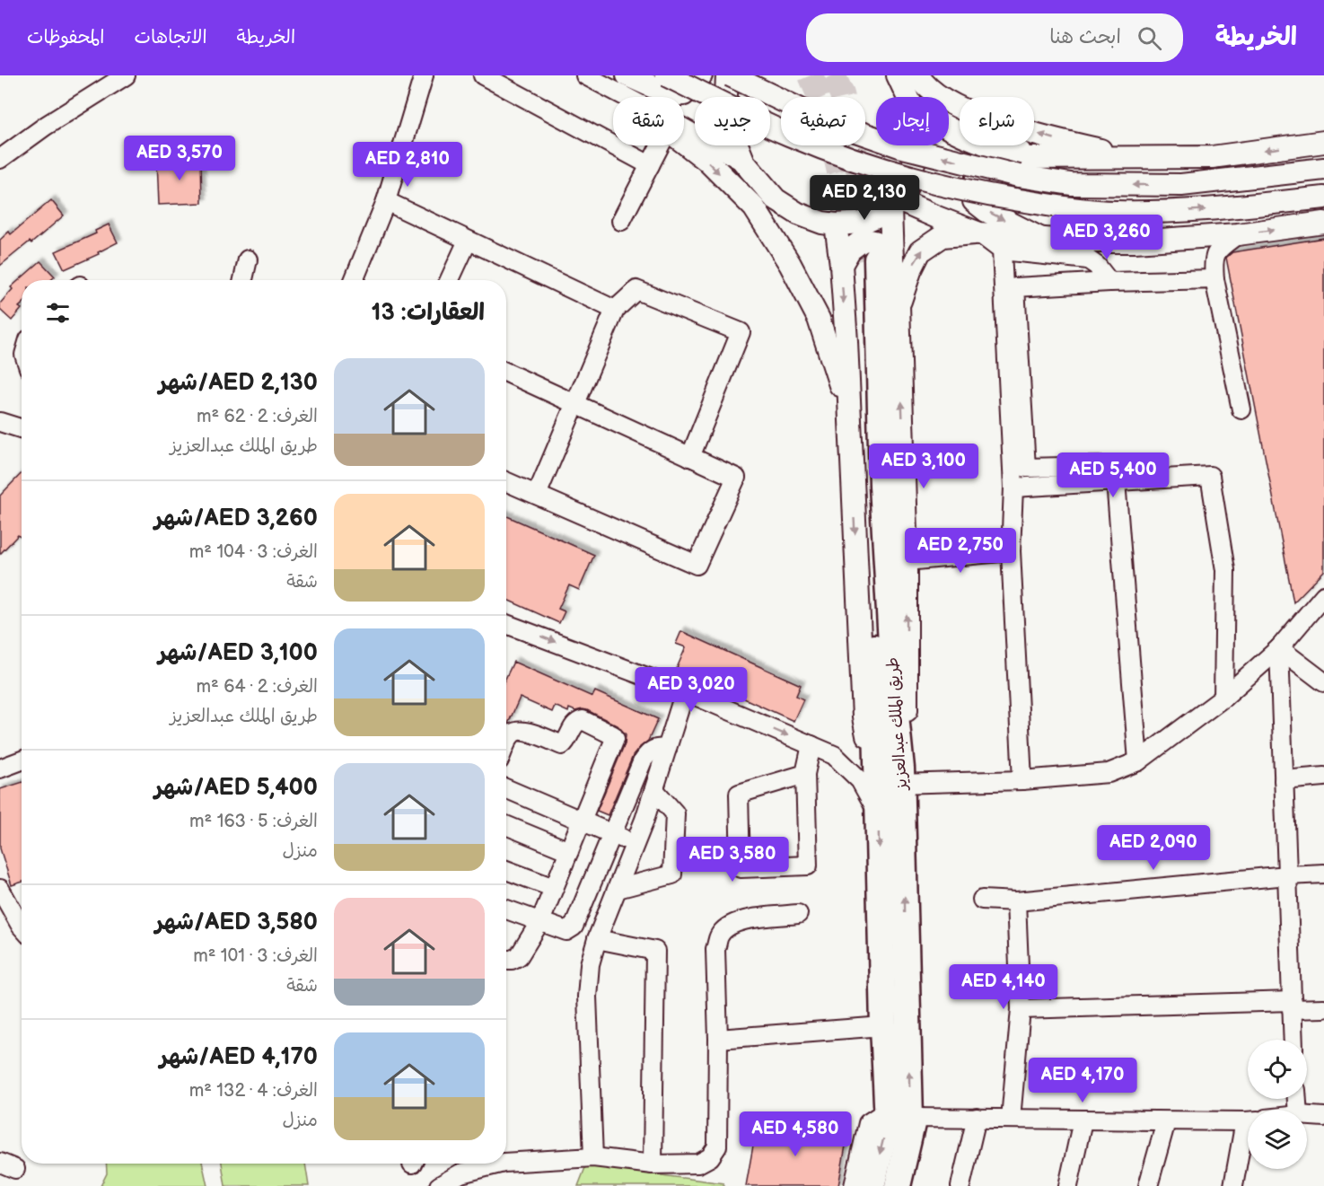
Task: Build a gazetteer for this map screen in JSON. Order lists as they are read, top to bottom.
{
  "streets": {
    "highway": ["طريق الملك عبدالعزيز"]
  },
  "page": {
    "header": "الخريطة",
    "search": "ابحث هنا",
    "nav": ["الخريطة", "الاتجاهات", "المحفوظات"],
    "chip": [
      "شراء",
      "إيجار",
      "تصفية",
      "جديد",
      "شقة"
    ],
    "price": [
      "AED 3,570",
      "AED 2,810",
      "AED 2,130",
      "AED 3,260",
      "AED 3,100",
      "AED 5,400",
      "AED 2,750",
      "AED 3,020",
      "AED 2,090",
      "AED 3,580",
      "AED 4,140",
      "AED 4,170",
      "AED 4,580"
    ],
    "heading": "العقارات: 13",
    "list": [
      {
        "name": "AED 2,130/شهر",
        "note": "الغرف: 2 · 62 m² · طريق الملك عبدالعزيز"
      },
      {
        "name": "AED 3,260/شهر",
        "note": "الغرف: 3 · 104 m² · شقة"
      },
      {
        "name": "AED 3,100/شهر",
        "note": "الغرف: 2 · 64 m² · طريق الملك عبدالعزيز"
      },
      {
        "name": "AED 5,400/شهر",
        "note": "الغرف: 5 · 163 m² · منزل"
      },
      {
        "name": "AED 3,580/شهر",
        "note": "الغرف: 3 · 101 m² · شقة"
      },
      {
        "name": "AED 4,170/شهر",
        "note": "الغرف: 4 · 132 m² · منزل"
      }
    ]
  }
}
